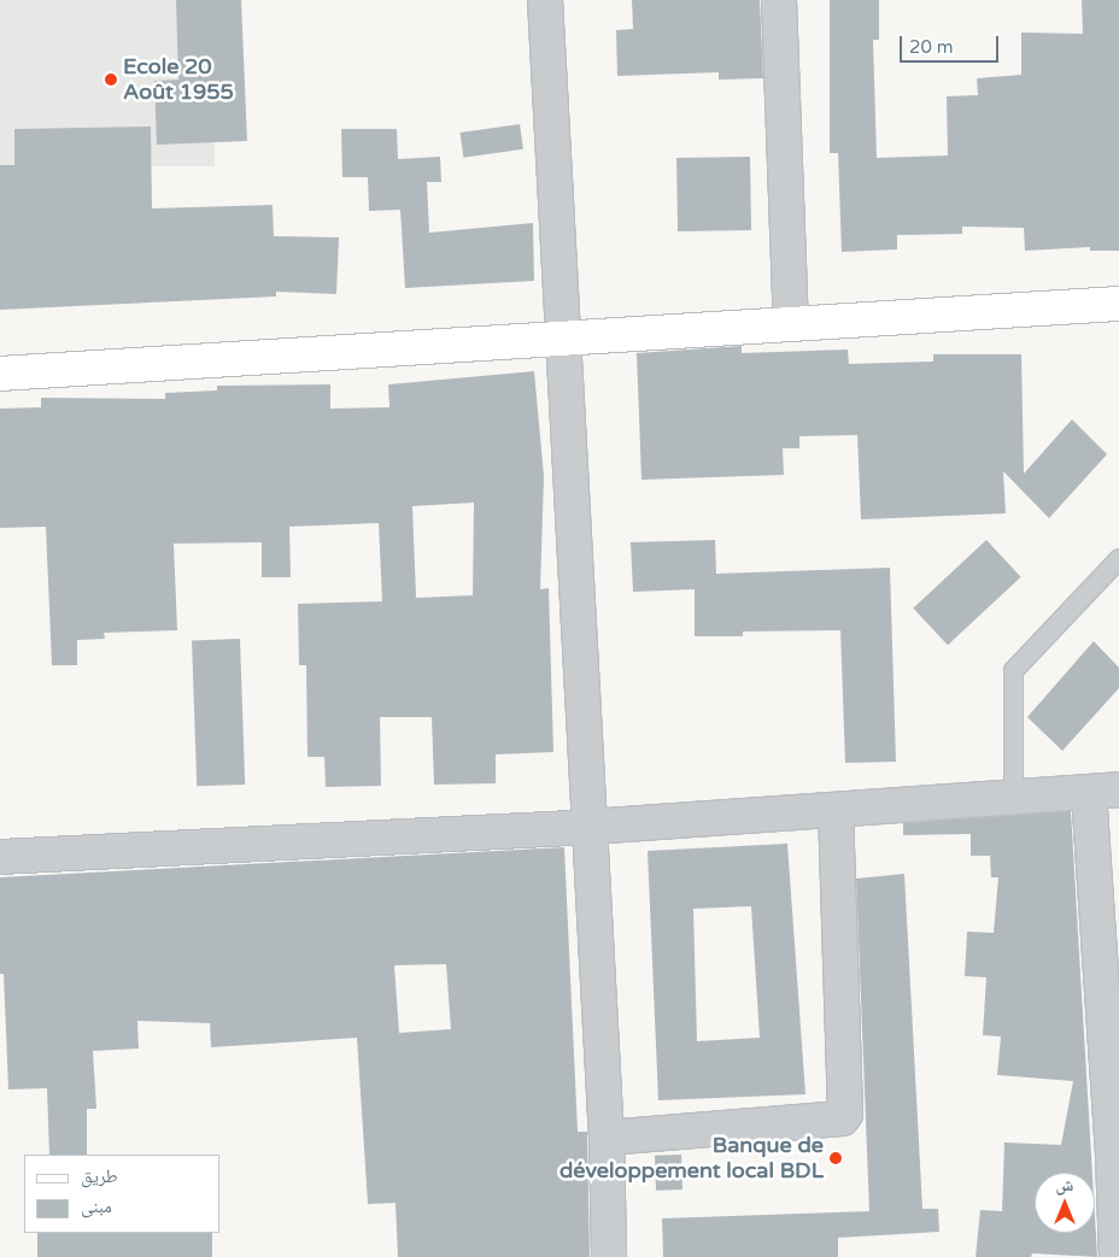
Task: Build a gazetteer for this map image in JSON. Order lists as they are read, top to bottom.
{
  "places": ["Ecole 20 Août 1955", "Banque de développement local BDL"],
  "legend": ["طريق", "مبنى"],
  "scale_bar": "20 m",
  "north": "top"
}
